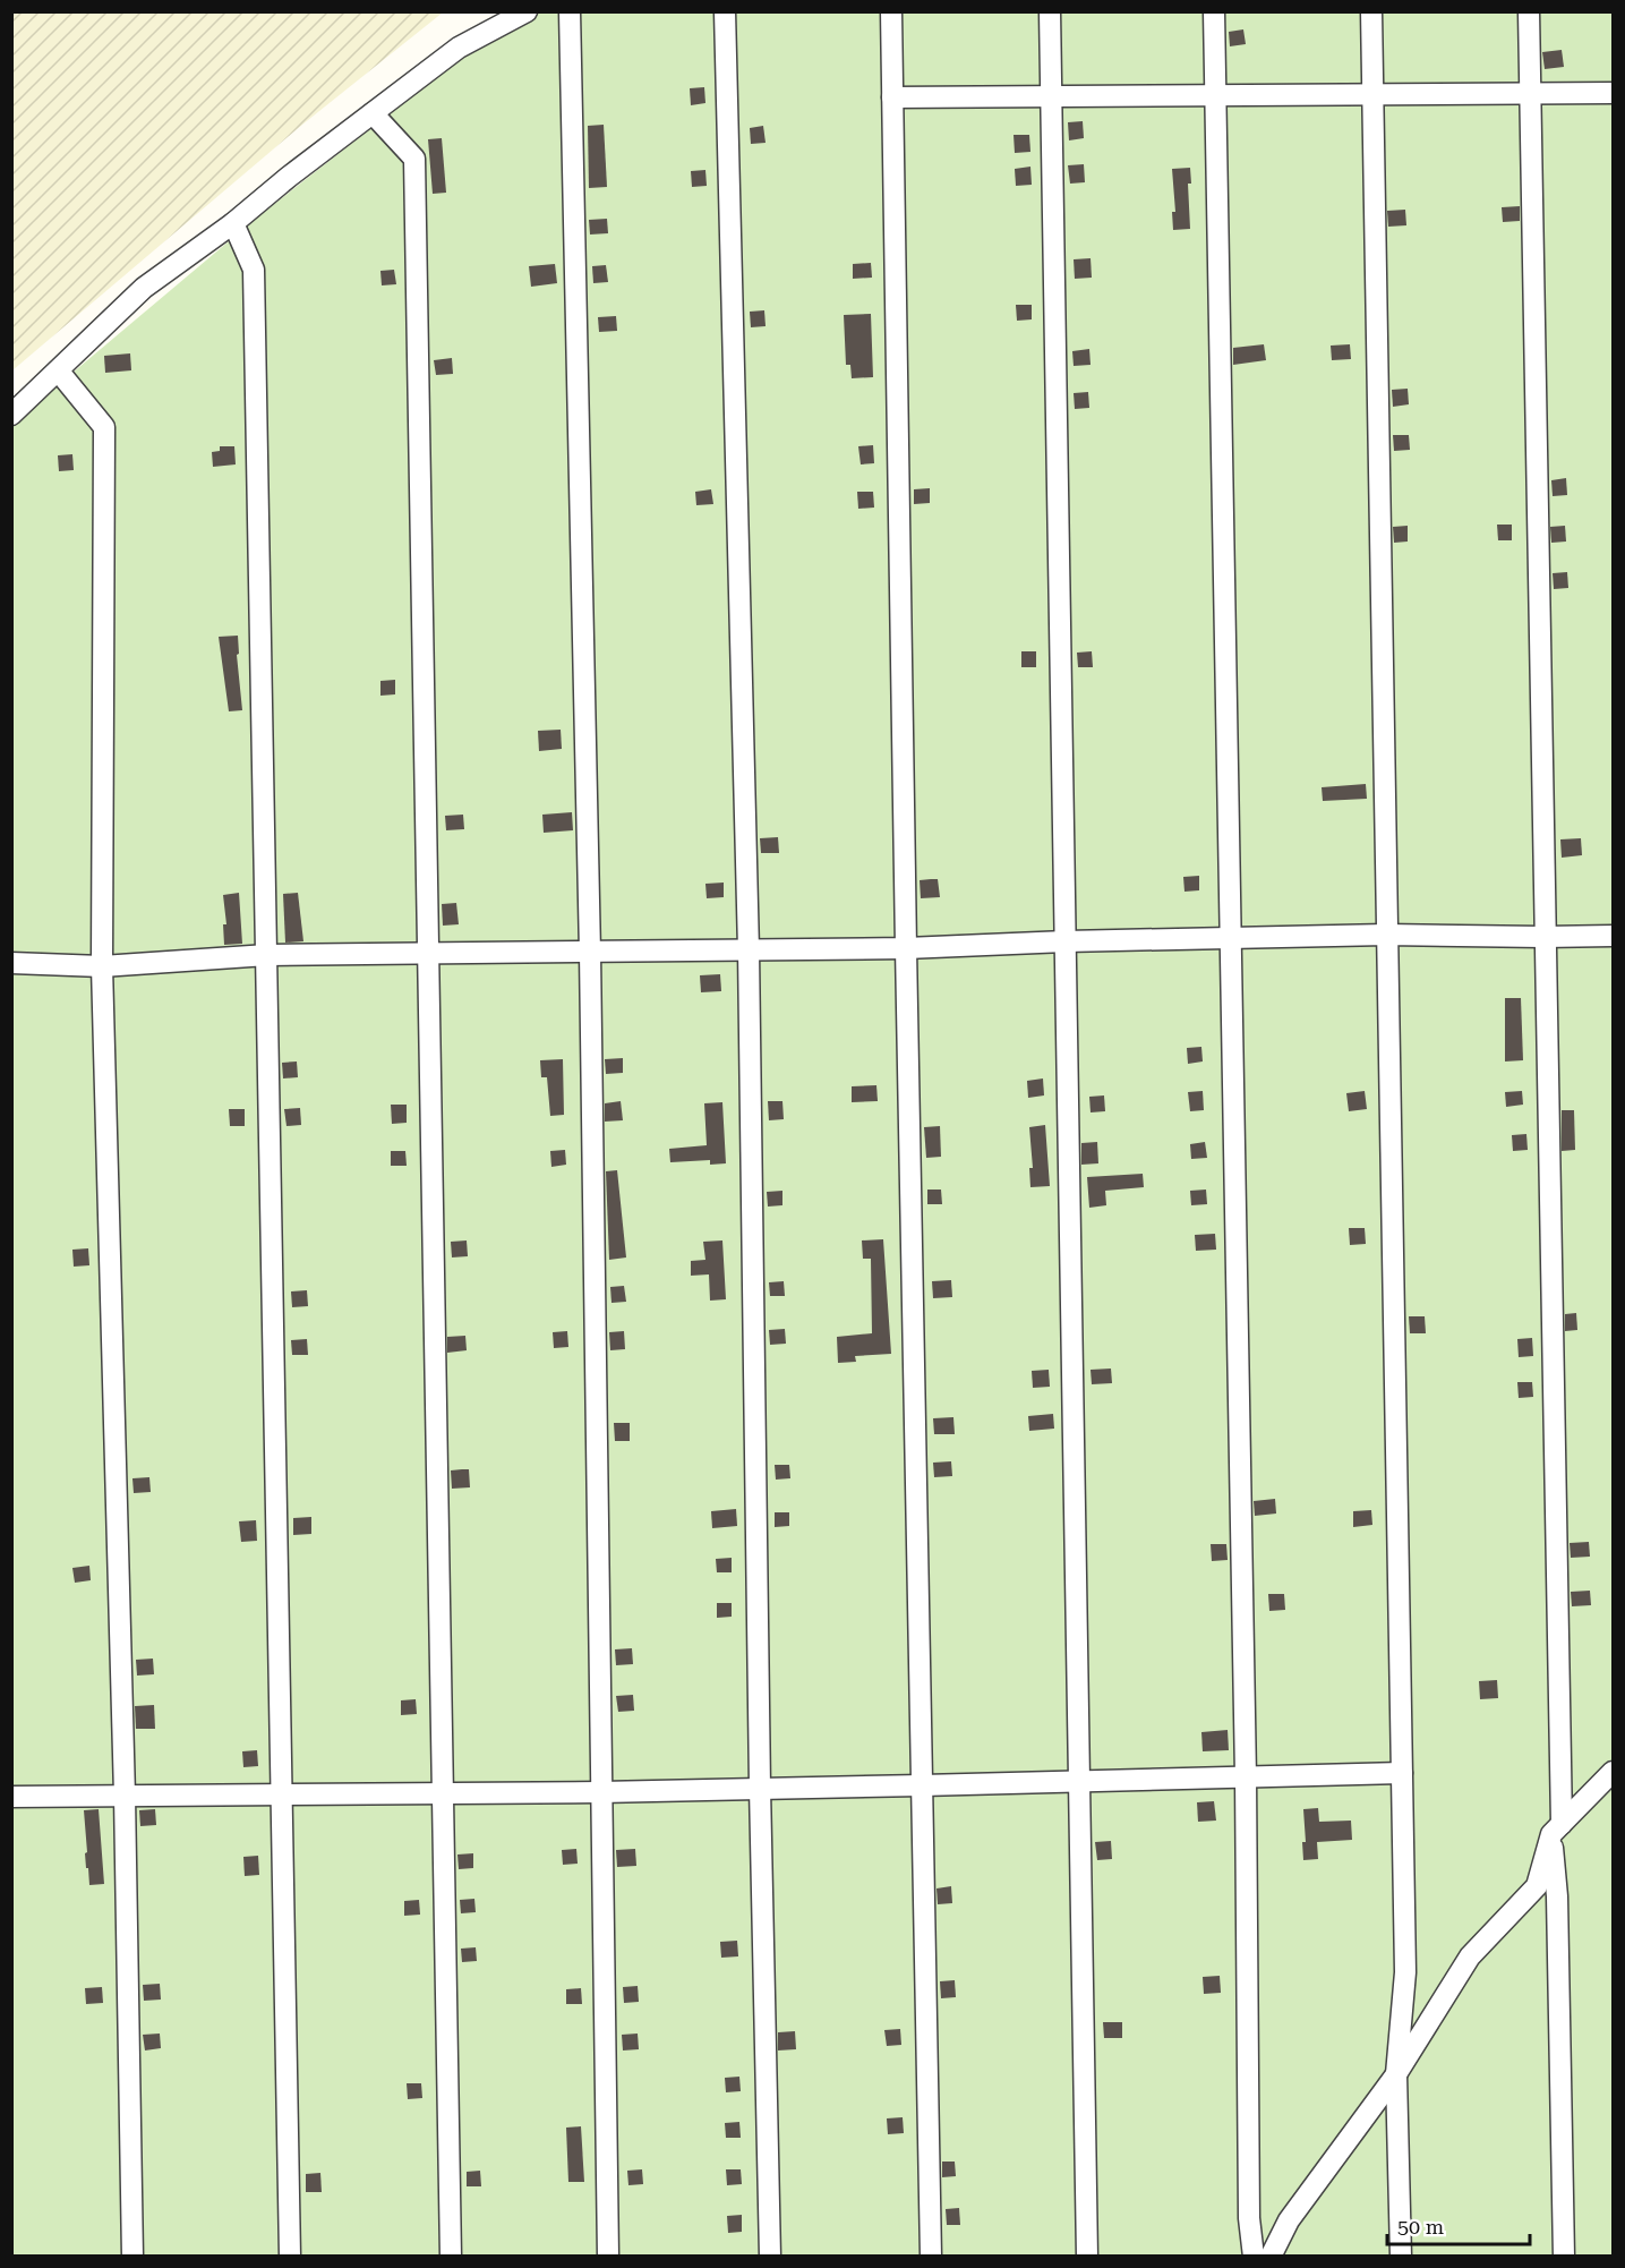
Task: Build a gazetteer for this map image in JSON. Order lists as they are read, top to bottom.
{
  "scale_bar": "50 m"
}
